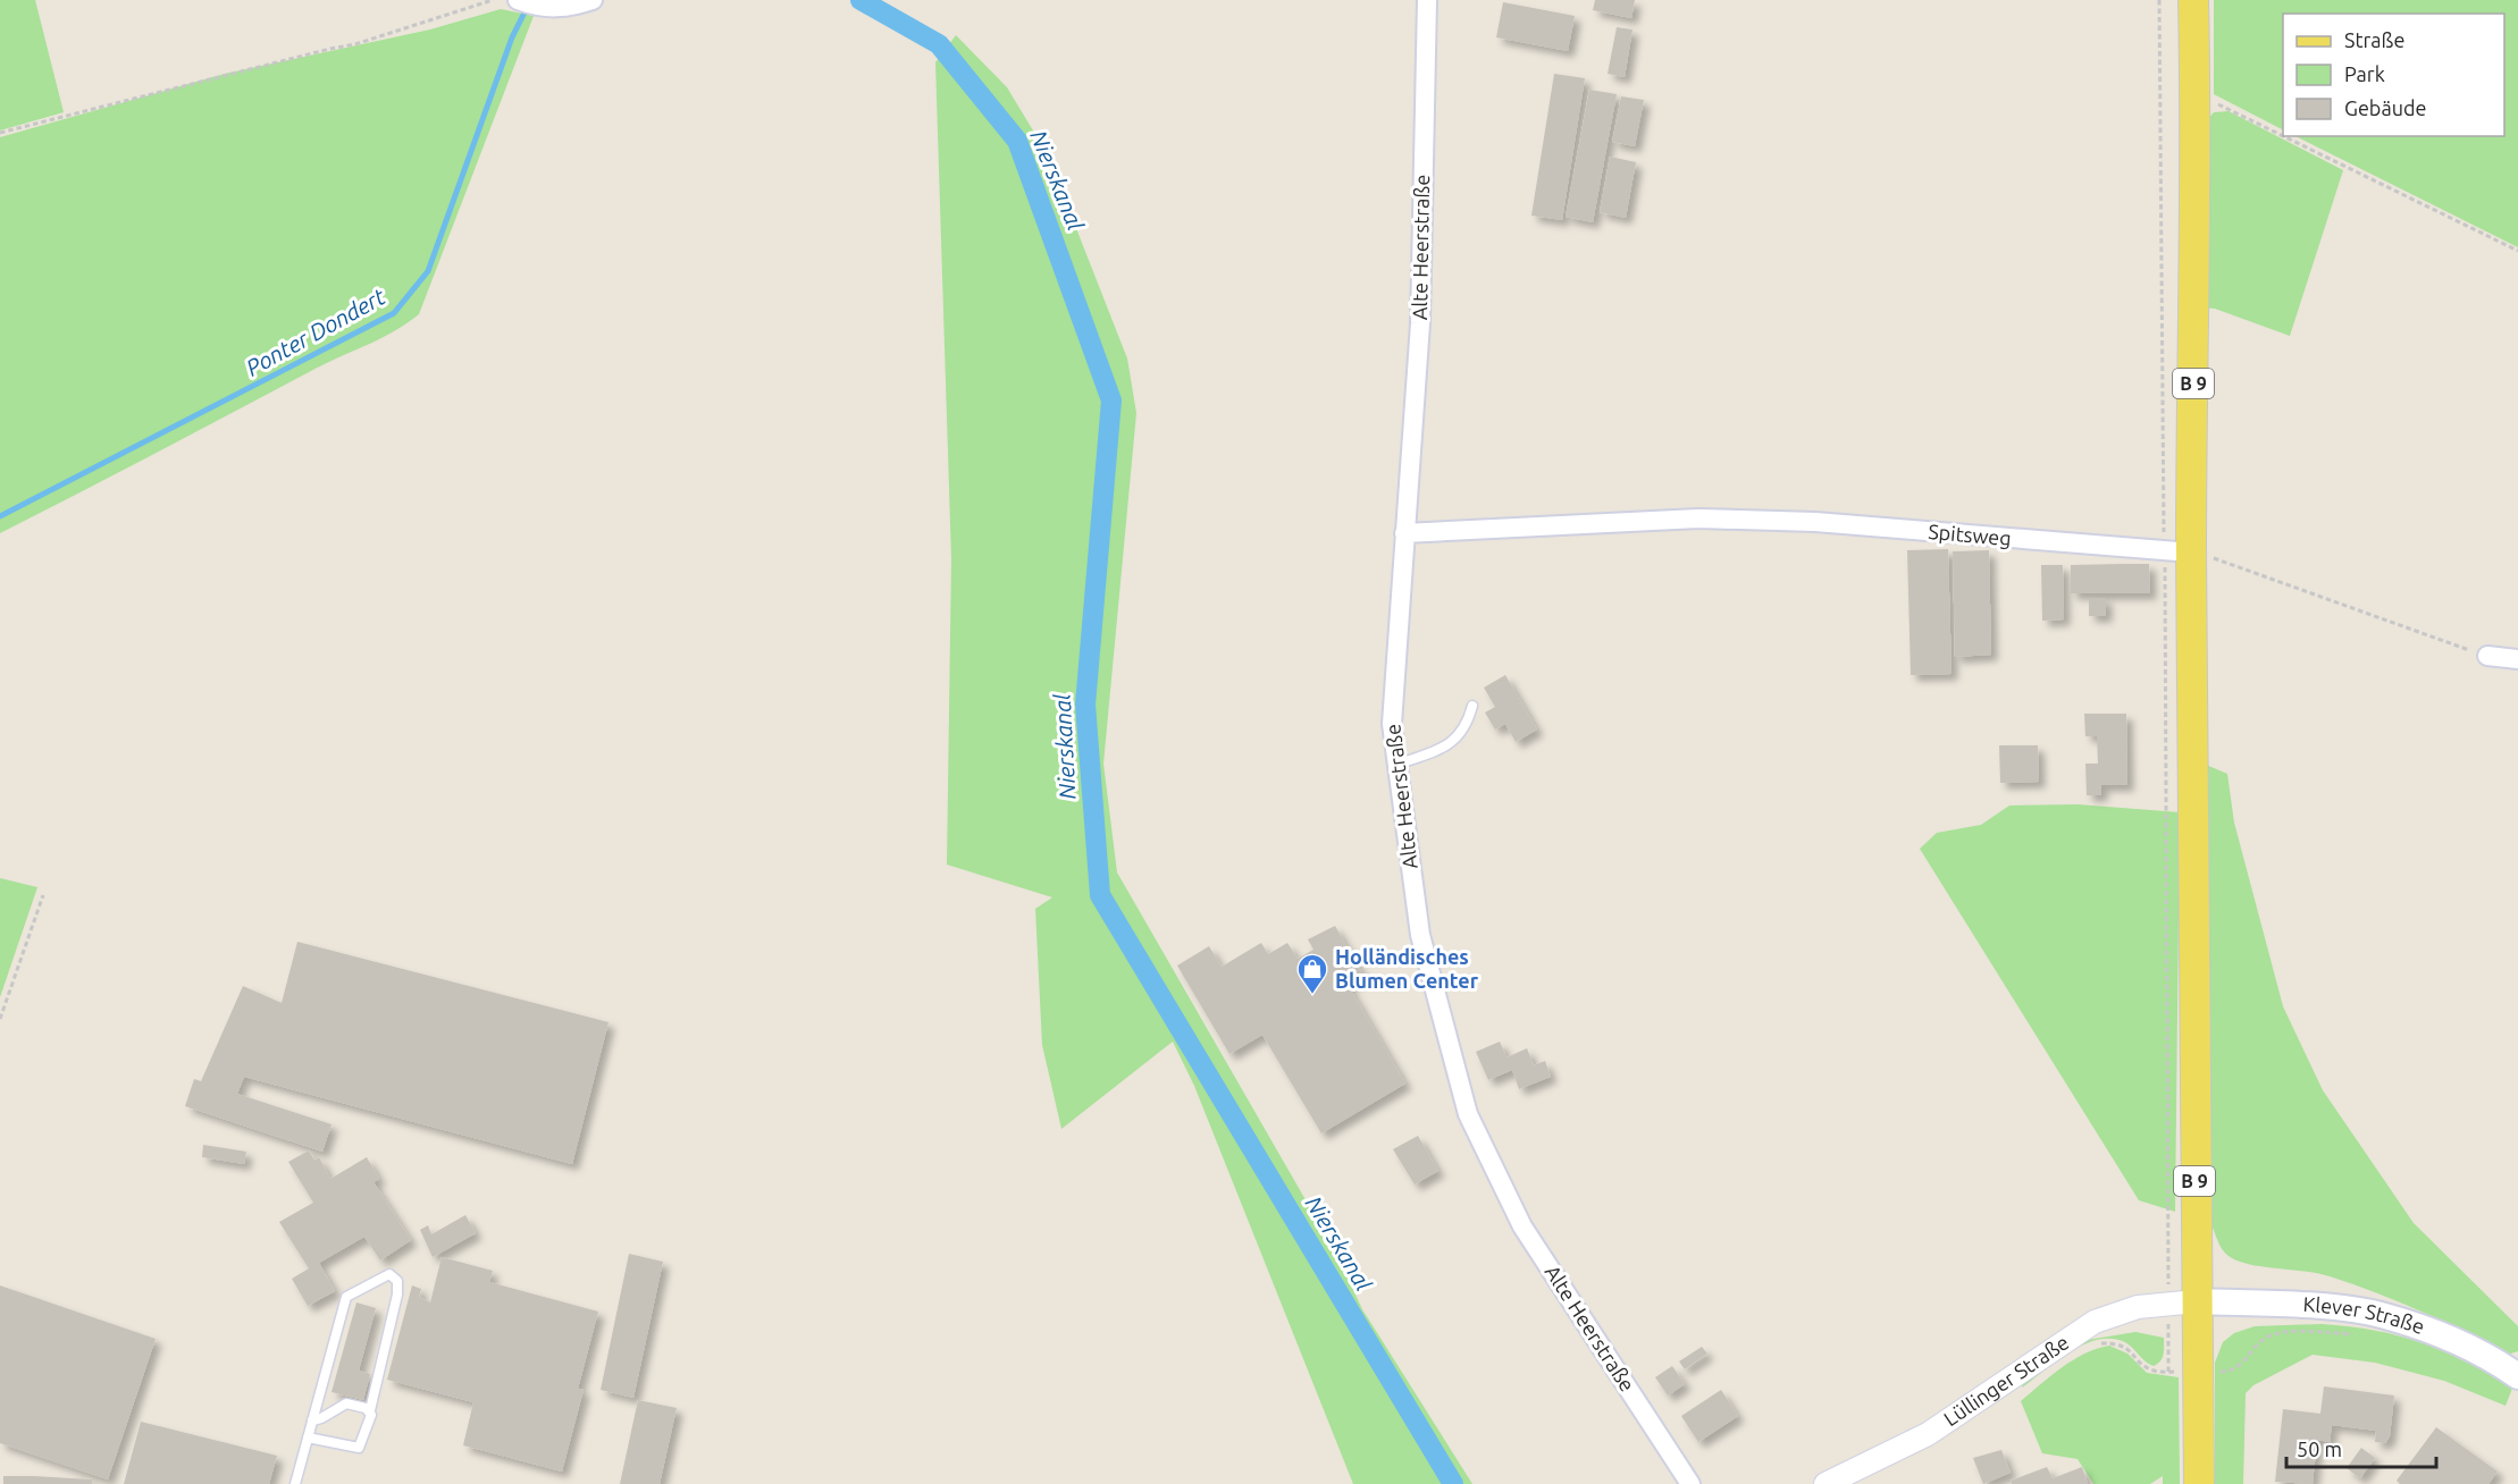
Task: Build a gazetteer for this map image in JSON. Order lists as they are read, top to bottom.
{
  "streets": {
    "main road": ["B 9", "Klever Straße"],
    "street": ["Alte Heerstraße", "Spitsweg", "Lüllinger Straße"]
  },
  "crossings": [
    ["Alte Heerstraße", "Spitsweg"],
    ["B 9", "Spitsweg"],
    ["B 9", "Klever Straße"],
    ["B 9", "Lüllinger Straße"],
    ["Klever Straße", "Lüllinger Straße"]
  ],
  "water": ["Nierskanal", "Ponter Dondert"],
  "places": {
    "shop": ["Holländisches Blumen Center"]
  },
  "legend": ["Straße", "Park", "Gebäude"],
  "scale_bar": "50 m"
}
